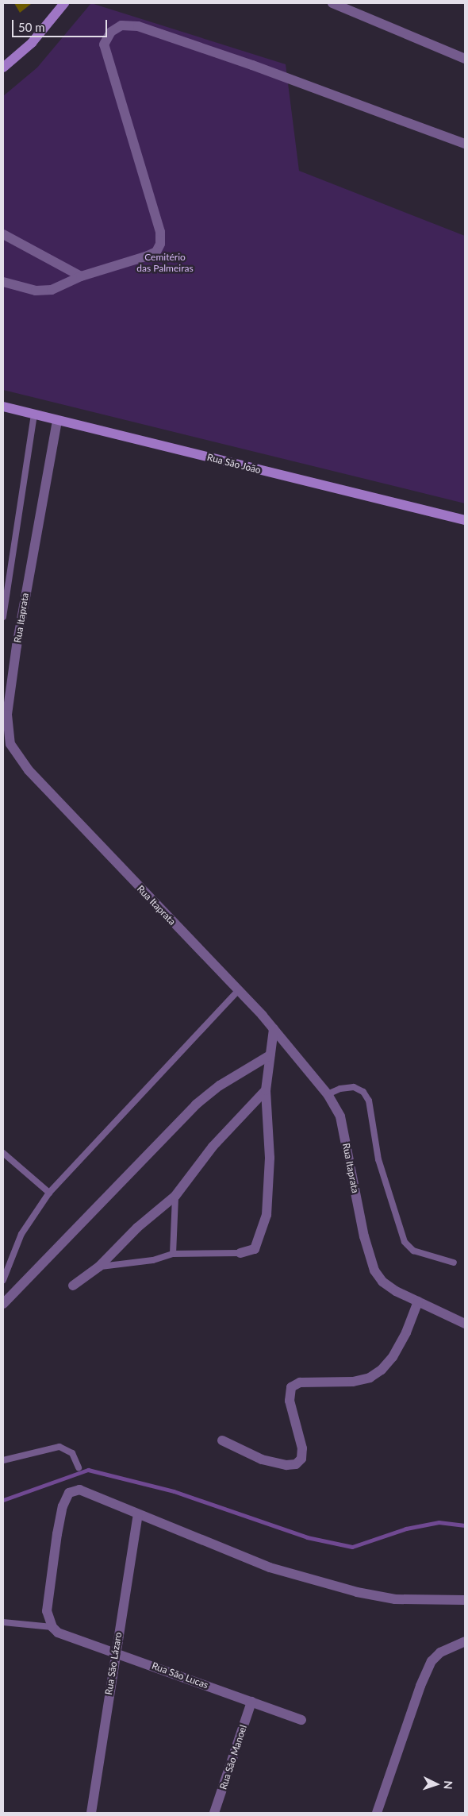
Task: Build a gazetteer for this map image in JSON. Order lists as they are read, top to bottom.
{
  "streets": {
    "street": [
      "Rua São João",
      "Rua Itaprata",
      "Rua São Lázaro",
      "Rua São Lucas",
      "Rua São Manoel"
    ]
  },
  "crossings": [
    ["Rua São João", "Rua Itaprata"],
    ["Rua São Lázaro", "Rua São Lucas"],
    ["Rua São Lucas", "Rua São Manoel"]
  ],
  "parks": ["Cemitério das Palmeiras"],
  "scale_bar": "50 m",
  "north": "right"
}
